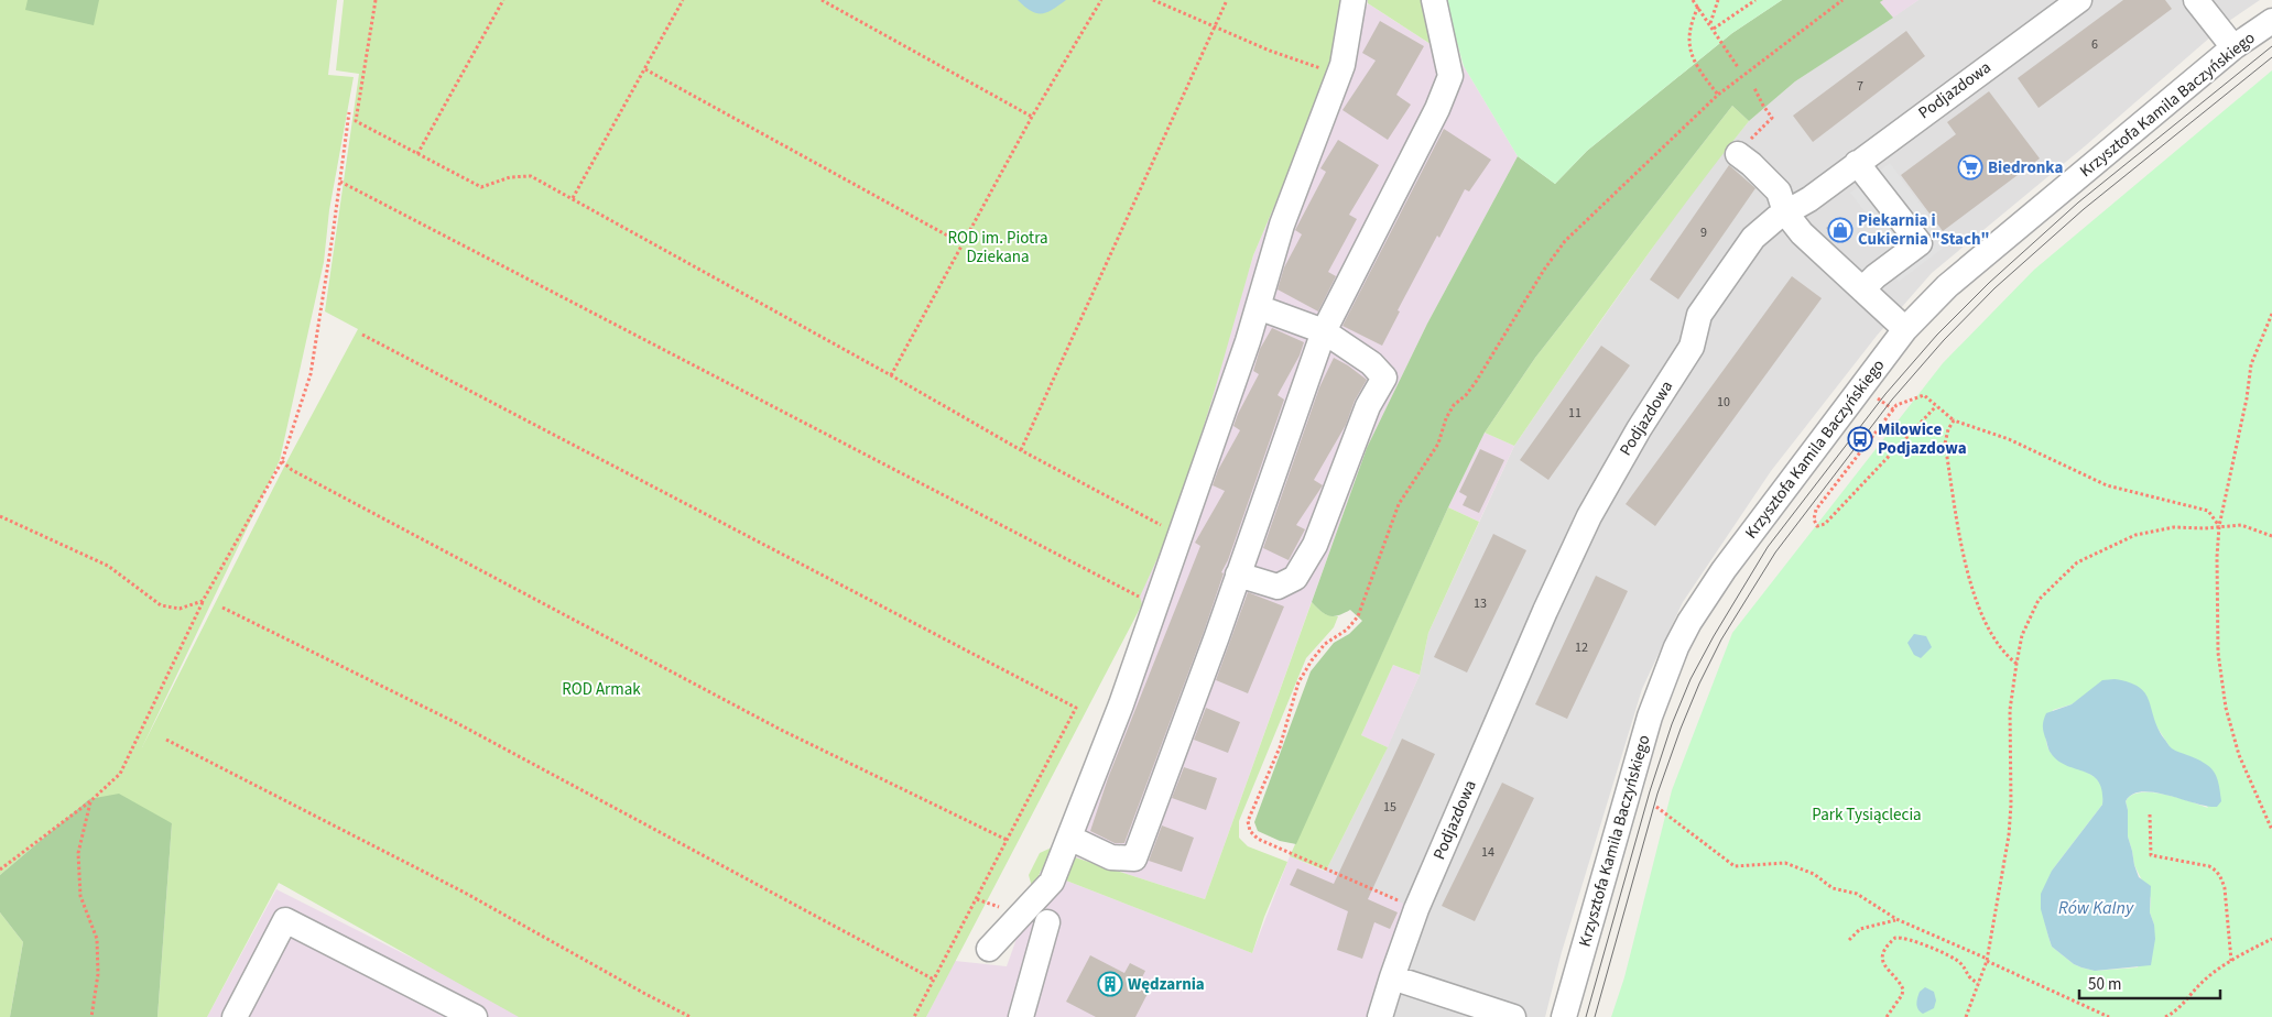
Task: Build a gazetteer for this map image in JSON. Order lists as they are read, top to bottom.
{
  "streets": {
    "street": ["Podjazdowa", "Krzysztofa Kamila Baczyńskiego"]
  },
  "water": ["Rów Kalny"],
  "parks": ["ROD im. Piotra Dziekana", "ROD Armak", "Park Tysiąclecia"],
  "places": {
    "supermarket": ["Biedronka"],
    "shop": ["Piekarnia i Cukiernia \"Stach\""],
    "bus stop": ["Milowice Podjazdowa"],
    "building": ["Wędzarnia"]
  },
  "house_numbers": [
    "6",
    "7",
    "9",
    "10",
    "11",
    "13",
    "12",
    "15",
    "14"
  ],
  "scale_bar": "50 m"
}
